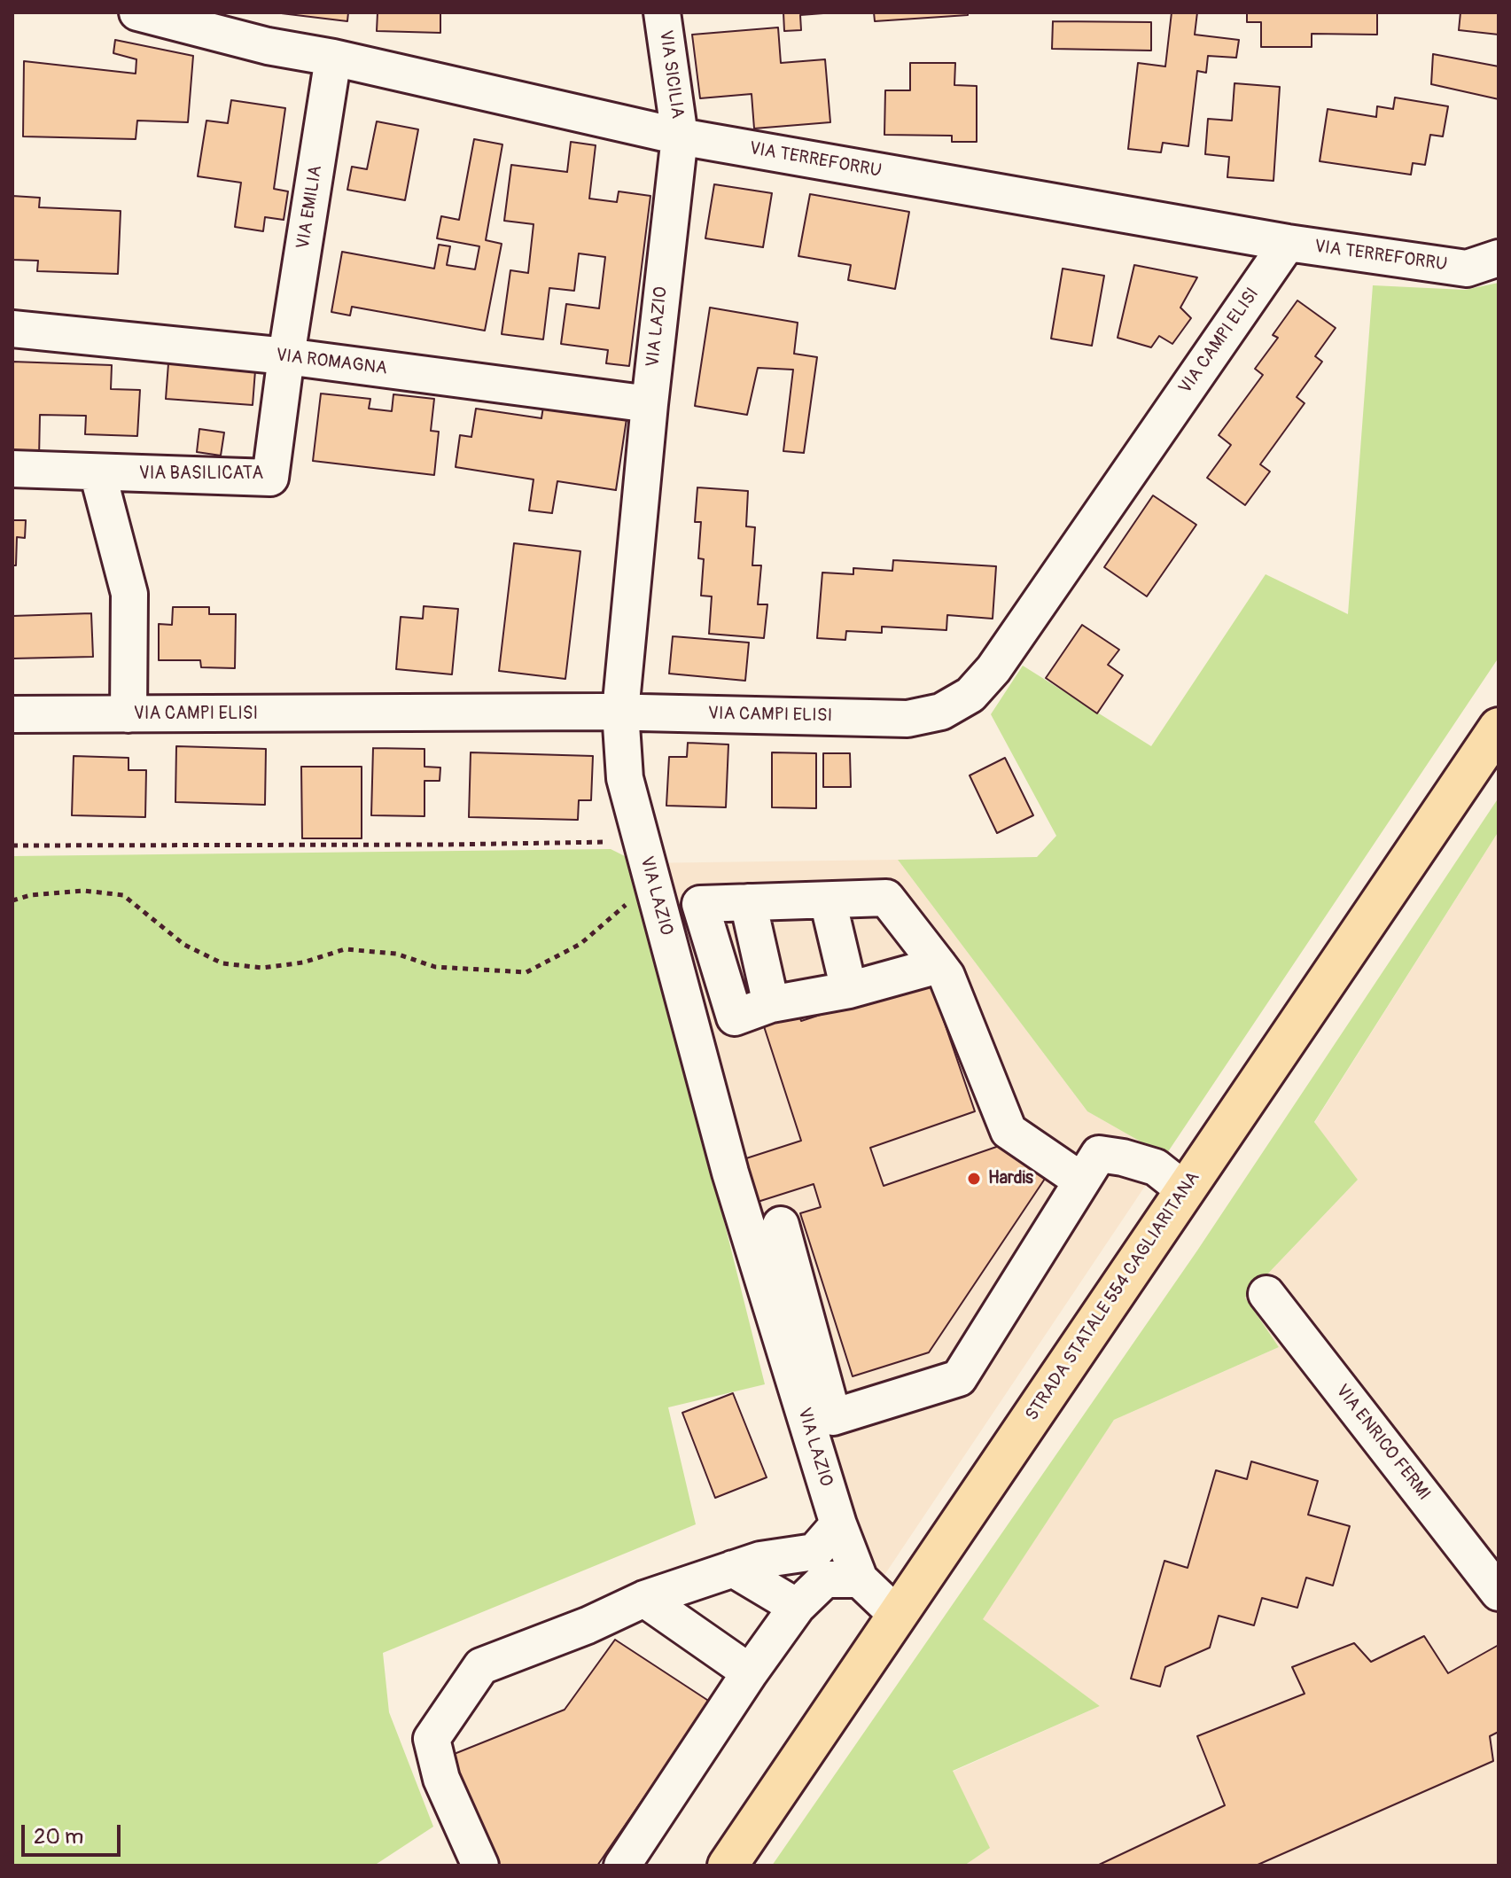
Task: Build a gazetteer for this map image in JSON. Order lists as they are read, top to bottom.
{
  "streets": {
    "main road": ["STRADA STATALE 554 CAGLIARITANA"],
    "street": [
      "VIA SICILIA",
      "VIA TERREFORRU",
      "VIA EMILIA",
      "VIA LAZIO",
      "VIA CAMPI ELISI",
      "VIA ROMAGNA",
      "VIA BASILICATA",
      "VIA ENRICO FERMI"
    ]
  },
  "crossings": [
    ["VIA SICILIA", "VIA TERREFORRU"],
    ["VIA SICILIA", "VIA LAZIO"],
    ["VIA TERREFORRU", "VIA EMILIA"],
    ["VIA TERREFORRU", "VIA LAZIO"],
    ["VIA TERREFORRU", "VIA CAMPI ELISI"],
    ["VIA EMILIA", "VIA ROMAGNA"],
    ["VIA EMILIA", "VIA BASILICATA"],
    ["VIA LAZIO", "VIA CAMPI ELISI"],
    ["VIA LAZIO", "VIA ROMAGNA"],
    ["VIA LAZIO", "STRADA STATALE 554 CAGLIARITANA"],
    ["VIA ROMAGNA", "VIA BASILICATA"]
  ],
  "places": ["Hardis"],
  "scale_bar": "20 m"
}
